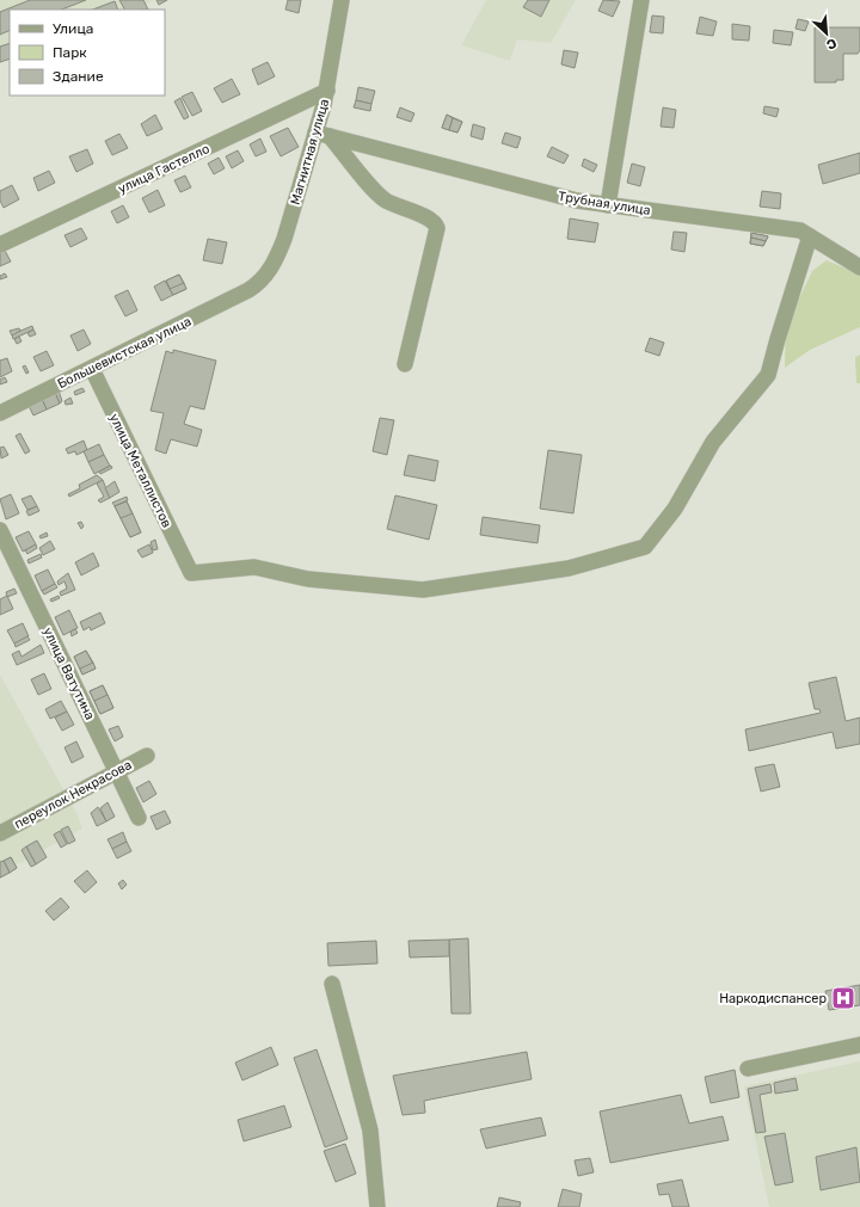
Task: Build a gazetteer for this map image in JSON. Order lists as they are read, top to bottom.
{
  "streets": {
    "street": [
      "Магнитная улица",
      "улица Гастелло",
      "Трубная улица",
      "Большевистская улица",
      "улица Металлистов",
      "улица Ватутина",
      "переулок Некрасова"
    ]
  },
  "crossings": [
    ["Магнитная улица", "улица Гастелло"],
    ["Магнитная улица", "Трубная улица"],
    ["Магнитная улица", "Большевистская улица"],
    ["Трубная улица", "улица Металлистов"],
    ["Большевистская улица", "улица Металлистов"],
    ["улица Ватутина", "переулок Некрасова"]
  ],
  "places": {
    "hospital": ["Наркодиспансер"]
  },
  "legend": ["Улица", "Парк", "Здание"],
  "north": "bottom right"
}
